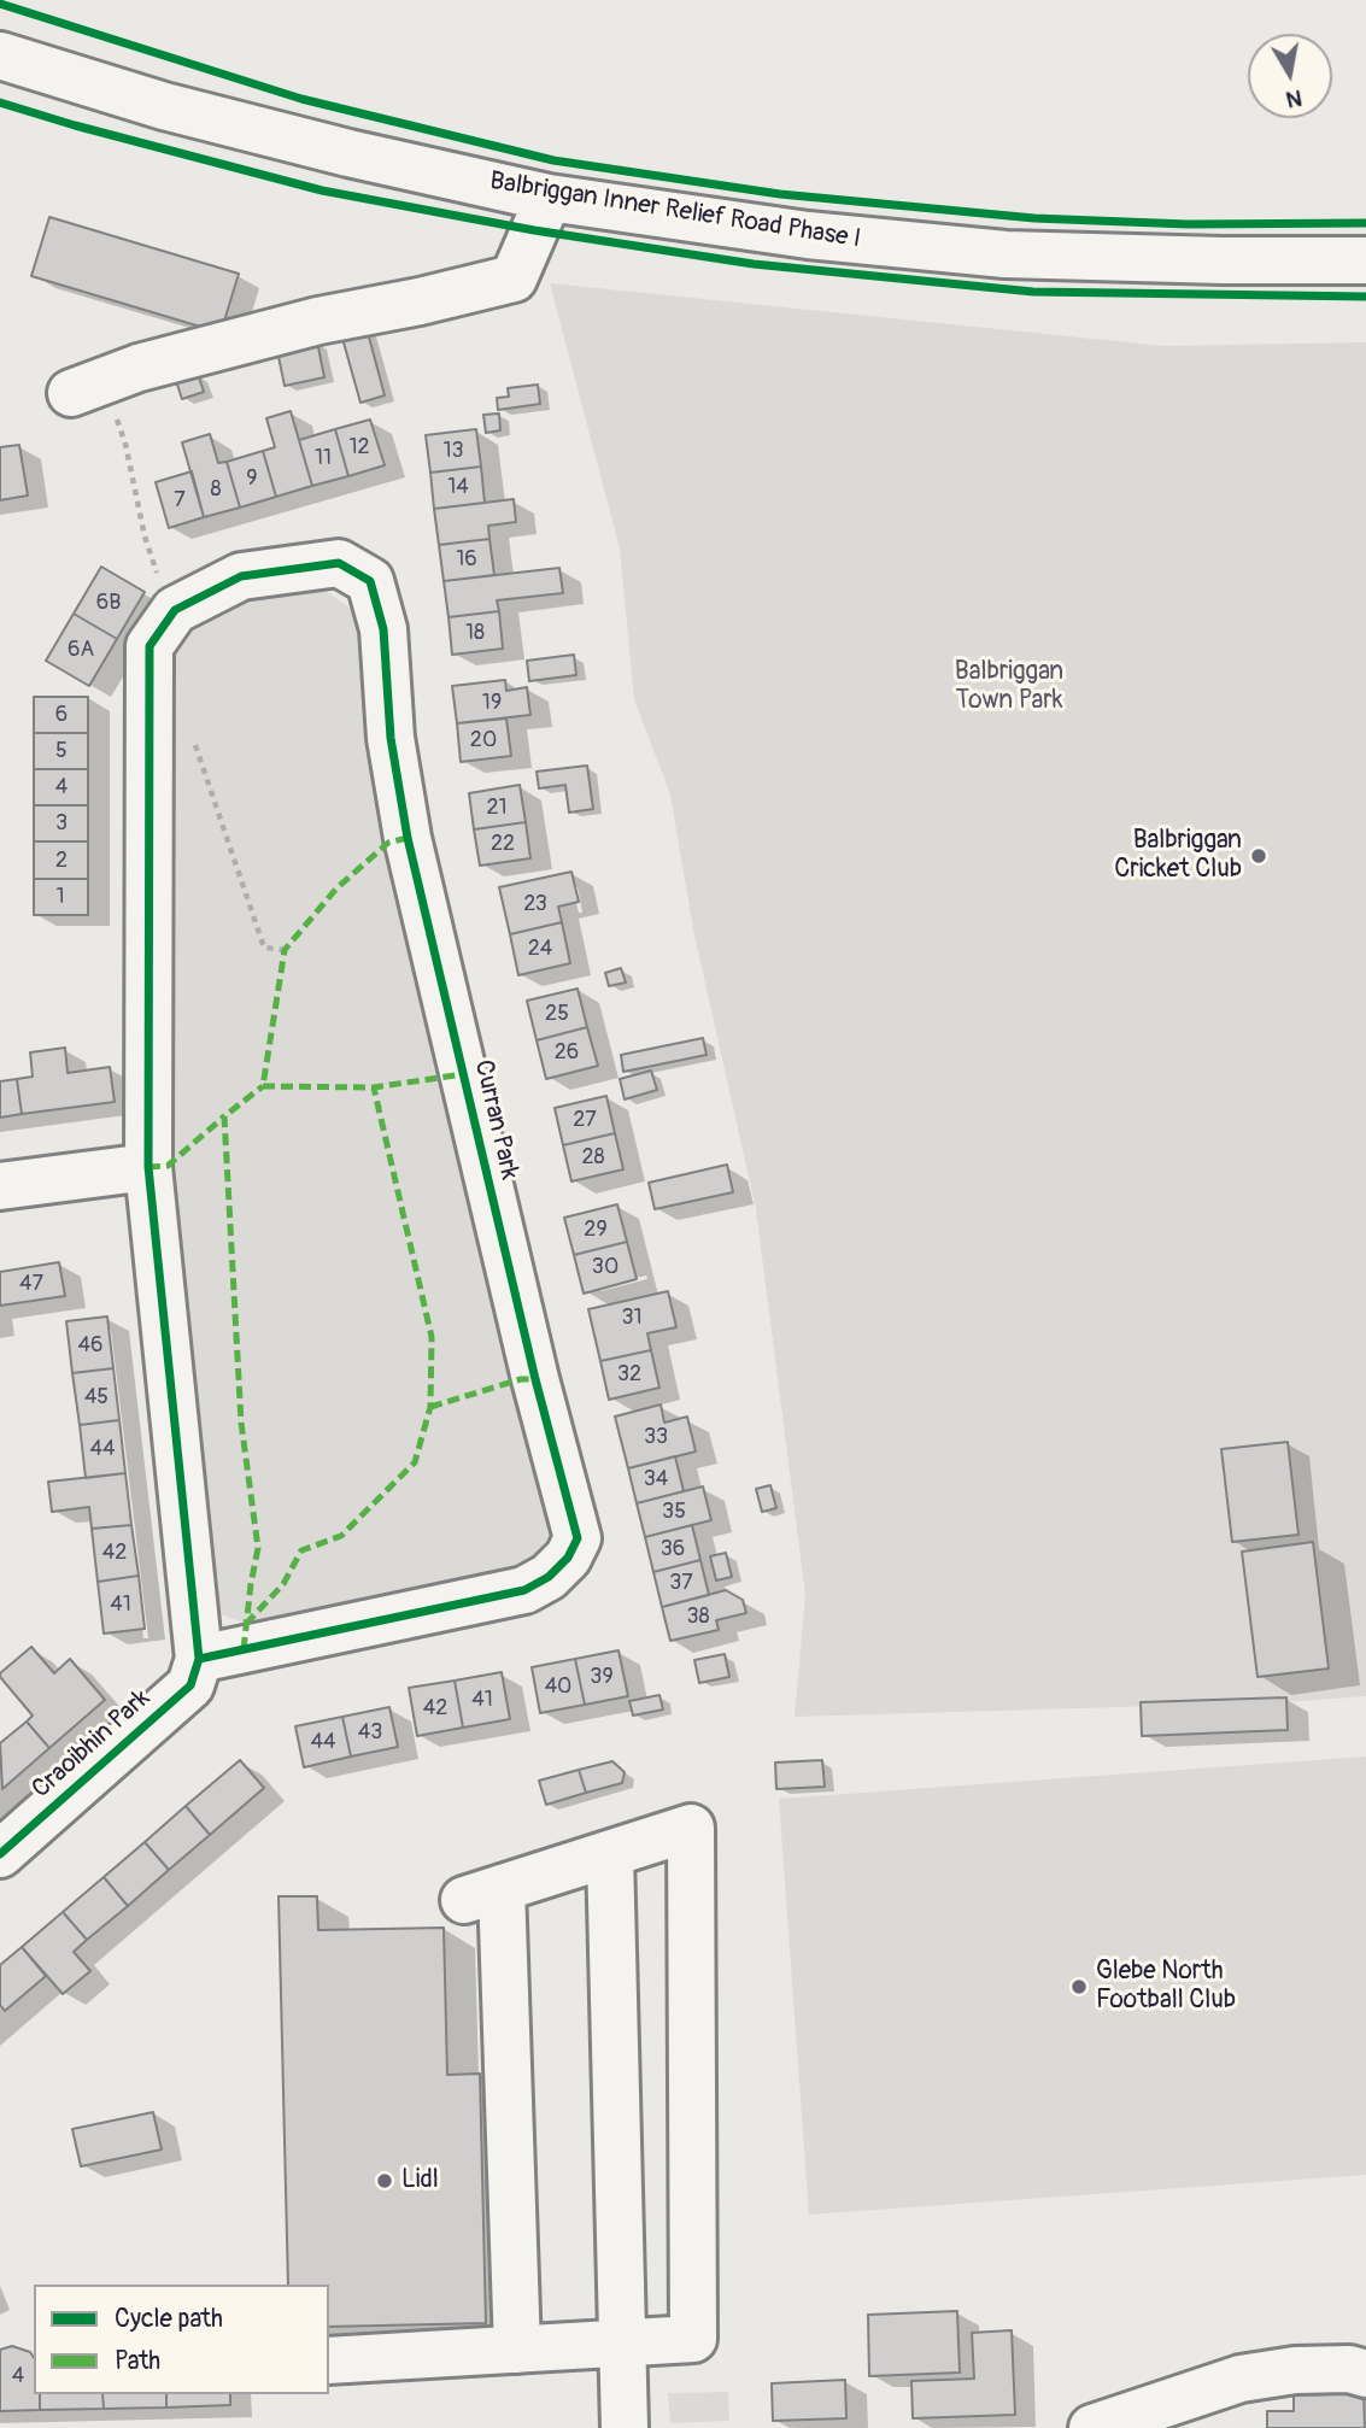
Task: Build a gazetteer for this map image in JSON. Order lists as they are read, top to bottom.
{
  "streets": {
    "street": ["Balbriggan Inner Relief Road Phase I", "Curran Park", "Craoibhin Park"]
  },
  "crossings": [
    ["Curran Park", "Craoibhin Park"]
  ],
  "parks": ["Balbriggan Town Park"],
  "places": ["Balbriggan Cricket Club", "Glebe North Football Club", "Lidl"],
  "house_numbers": [
    "12",
    "13",
    "11",
    "9",
    "14",
    "8",
    "7",
    "16",
    "6B",
    "18",
    "6A",
    "19",
    "6",
    "20",
    "5",
    "4",
    "21",
    "3",
    "22",
    "2",
    "1",
    "23",
    "24",
    "25",
    "26",
    "27",
    "28",
    "29",
    "30",
    "47",
    "31",
    "46",
    "32",
    "45",
    "33",
    "44",
    "34",
    "35",
    "36",
    "42",
    "37",
    "41",
    "38",
    "39",
    "40",
    "41",
    "42",
    "43",
    "44",
    "4"
  ],
  "legend": ["Cycle path", "Path"],
  "north": "bottom"
}
